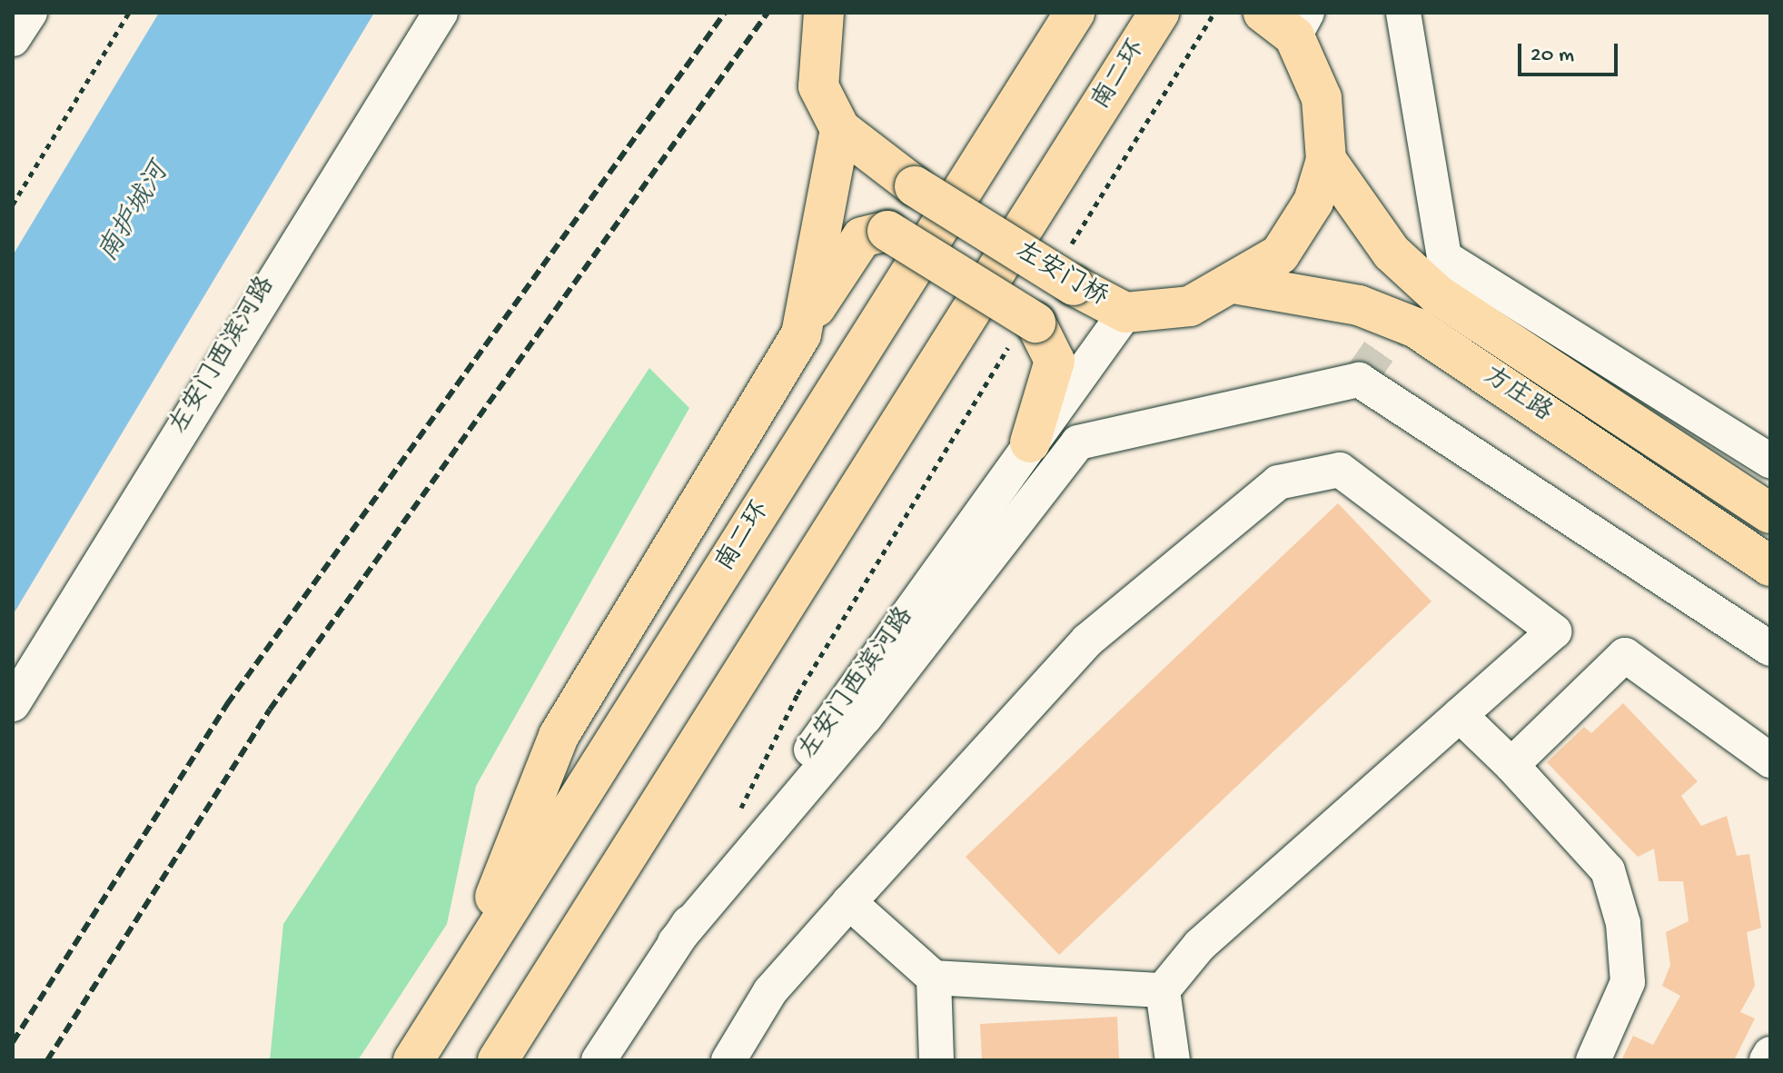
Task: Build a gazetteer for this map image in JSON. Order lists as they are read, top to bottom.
{
  "streets": {
    "main road": ["南二环", "左安门桥", "方庄路"],
    "street": ["左安门西滨河路"]
  },
  "crossings": [
    ["左安门桥", "左安门西滨河路"],
    ["左安门桥", "方庄路"]
  ],
  "water": ["南护城河"],
  "scale_bar": "20 m"
}
